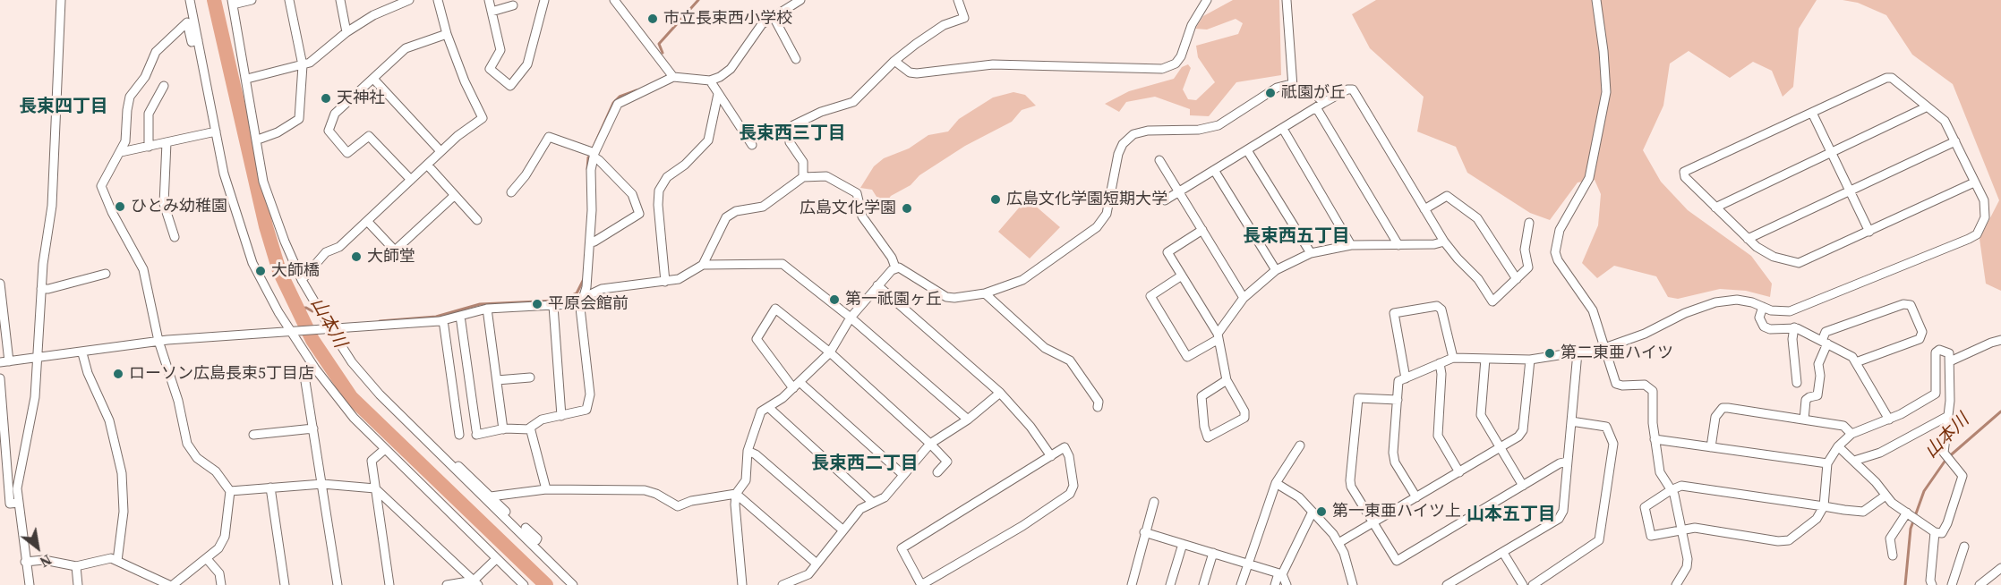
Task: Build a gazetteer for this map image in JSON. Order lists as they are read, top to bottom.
{
  "districts": [
    "長束四丁目",
    "長束西三丁目",
    "長束西五丁目",
    "長束西二丁目",
    "山本五丁目"
  ],
  "water": ["山本川"],
  "places": [
    "市立長束西小学校",
    "祇園が丘",
    "天神社",
    "広島文化学園短期大学",
    "ひとみ幼稚園",
    "広島文化学園",
    "大師堂",
    "大師橋",
    "第一祇園ヶ丘",
    "平原会館前",
    "第二東亜ハイツ",
    "ローソン広島長束5丁目店",
    "第一東亜ハイツ上"
  ],
  "north": "bottom right"
}
